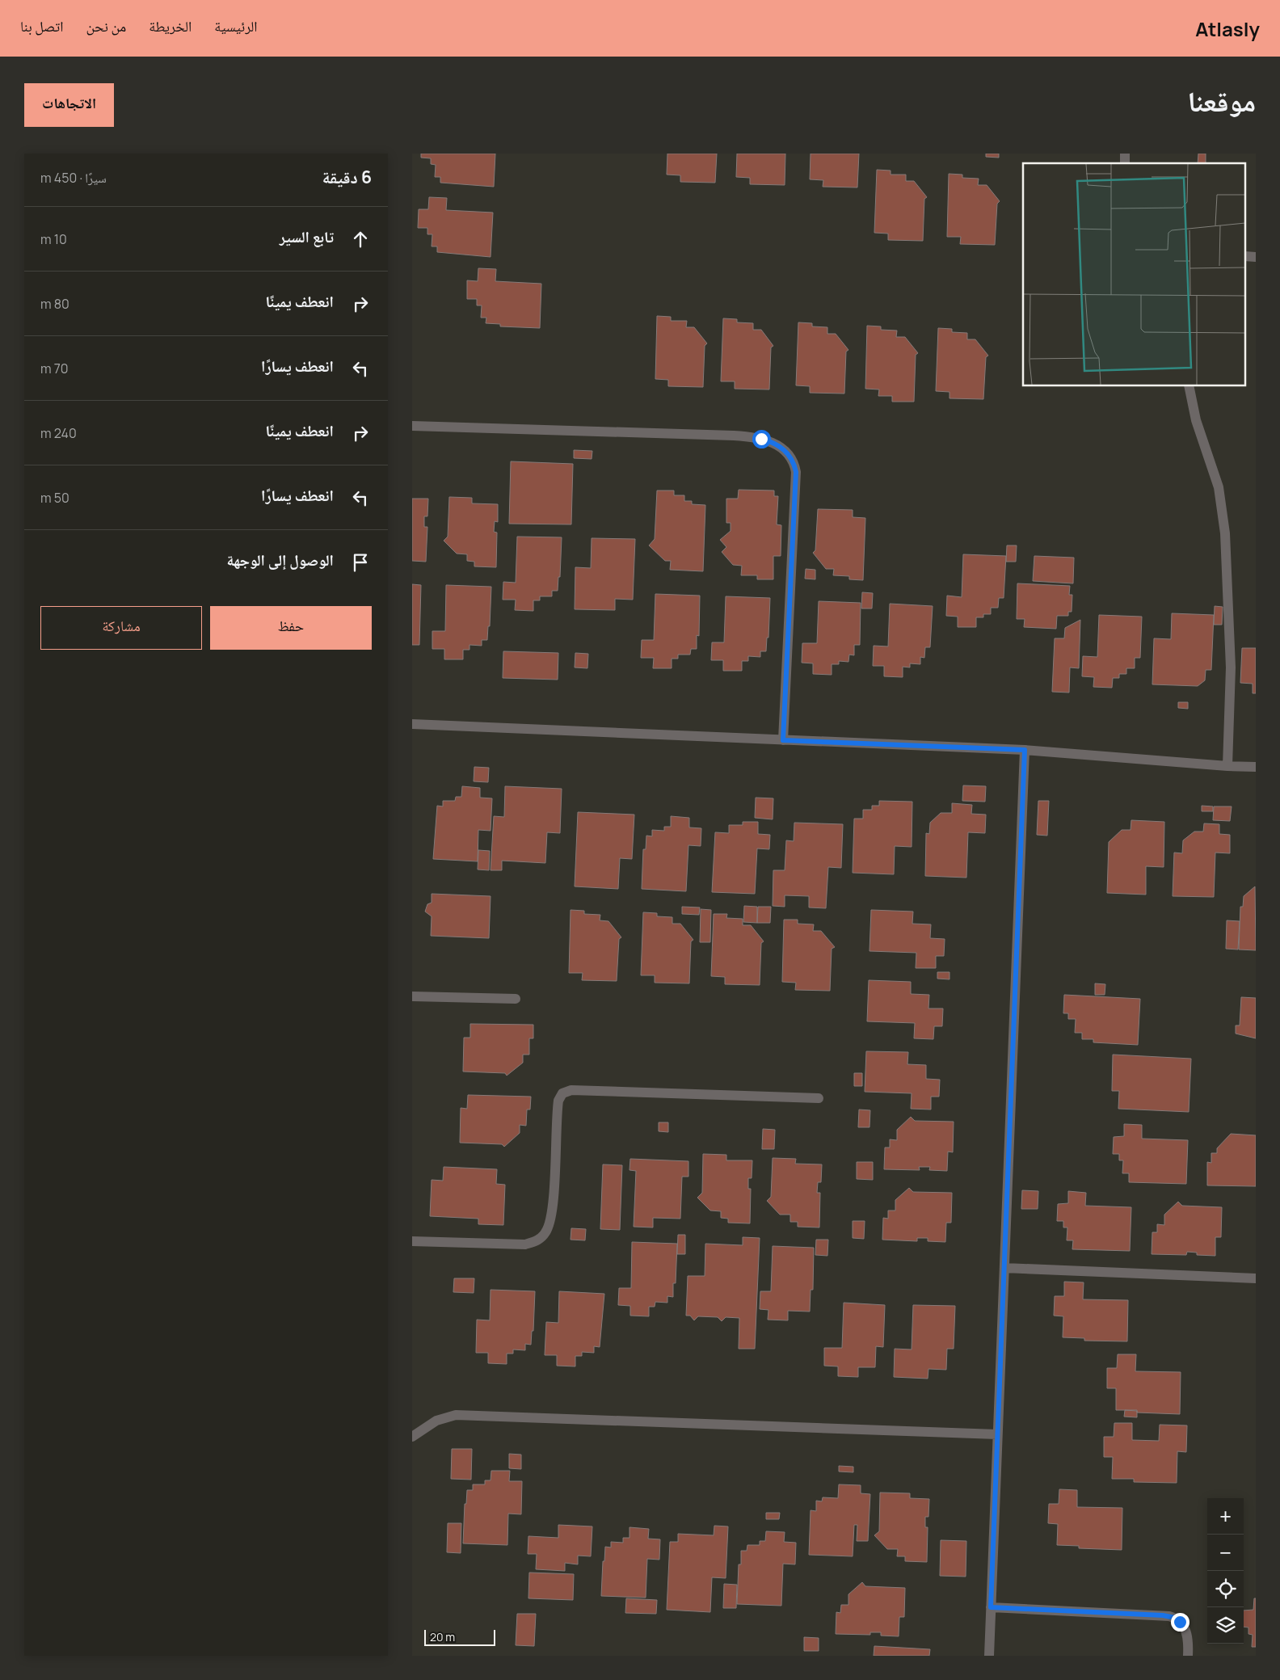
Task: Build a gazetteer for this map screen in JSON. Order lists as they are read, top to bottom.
{
  "scale_bar": "20 m",
  "page": {
    "header": "Atlasly",
    "nav": [
      "الرئيسية",
      "الخريطة",
      "من نحن",
      "اتصل بنا"
    ],
    "title": "موقعنا",
    "buttons": [
      "الاتجاهات",
      ["حفظ", "مشاركة"]
    ],
    "heading": ["6 دقيقة", "سيرًا · 450 m"],
    "list": [
      ["تابع السير", "10 m"],
      ["انعطف يمينًا", "80 m"],
      ["انعطف يسارًا", "70 m"],
      ["انعطف يمينًا", "240 m"],
      ["انعطف يسارًا", "50 m"],
      "الوصول إلى الوجهة"
    ],
    "map_buttons": ["+", "−"],
    "scale": "20 m"
  }
}
